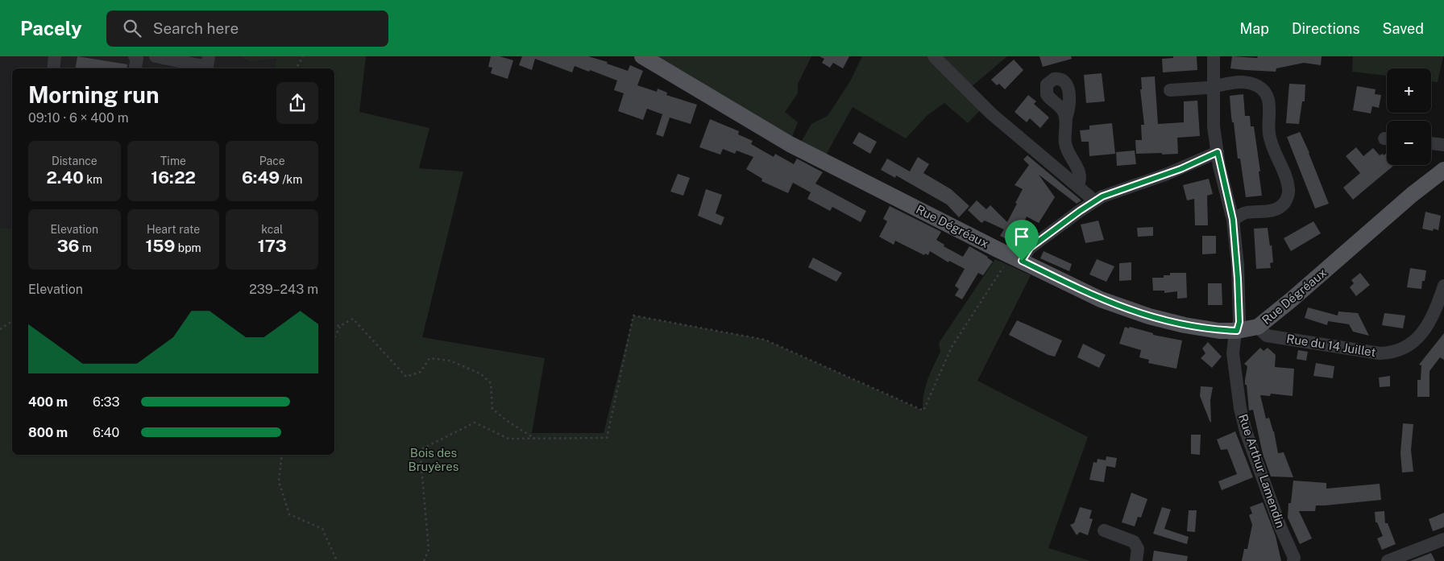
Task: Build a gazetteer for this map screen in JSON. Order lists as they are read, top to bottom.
{
  "streets": {
    "main road": ["Rue Dégréaux"],
    "street": ["Rue du 14 Juillet", "Rue Arthur Lamendin"]
  },
  "crossings": [
    ["Rue Dégréaux", "Rue du 14 Juillet"],
    ["Rue Dégréaux", "Rue Arthur Lamendin"]
  ],
  "parks": ["Bois des Bruyères"],
  "page": {
    "header": "Pacely",
    "search": "Search here",
    "nav": ["Map", "Directions", "Saved"],
    "map_buttons": ["+", "−"],
    "heading": ["Morning run", "09:10 · 6 × 400 m"],
    "stats": [
      ["Distance", "2.40 km"],
      ["Time", "16:22"],
      ["Pace", "6:49 /km"],
      ["Elevation", "36 m"],
      ["Heart rate", "159 bpm"],
      ["kcal", "173"]
    ],
    "chart": ["Elevation", "239–243 m"],
    "list": [
      {
        "name": "400 m",
        "note": "6:33"
      },
      {
        "name": "800 m",
        "note": "6:40"
      }
    ]
  }
}
